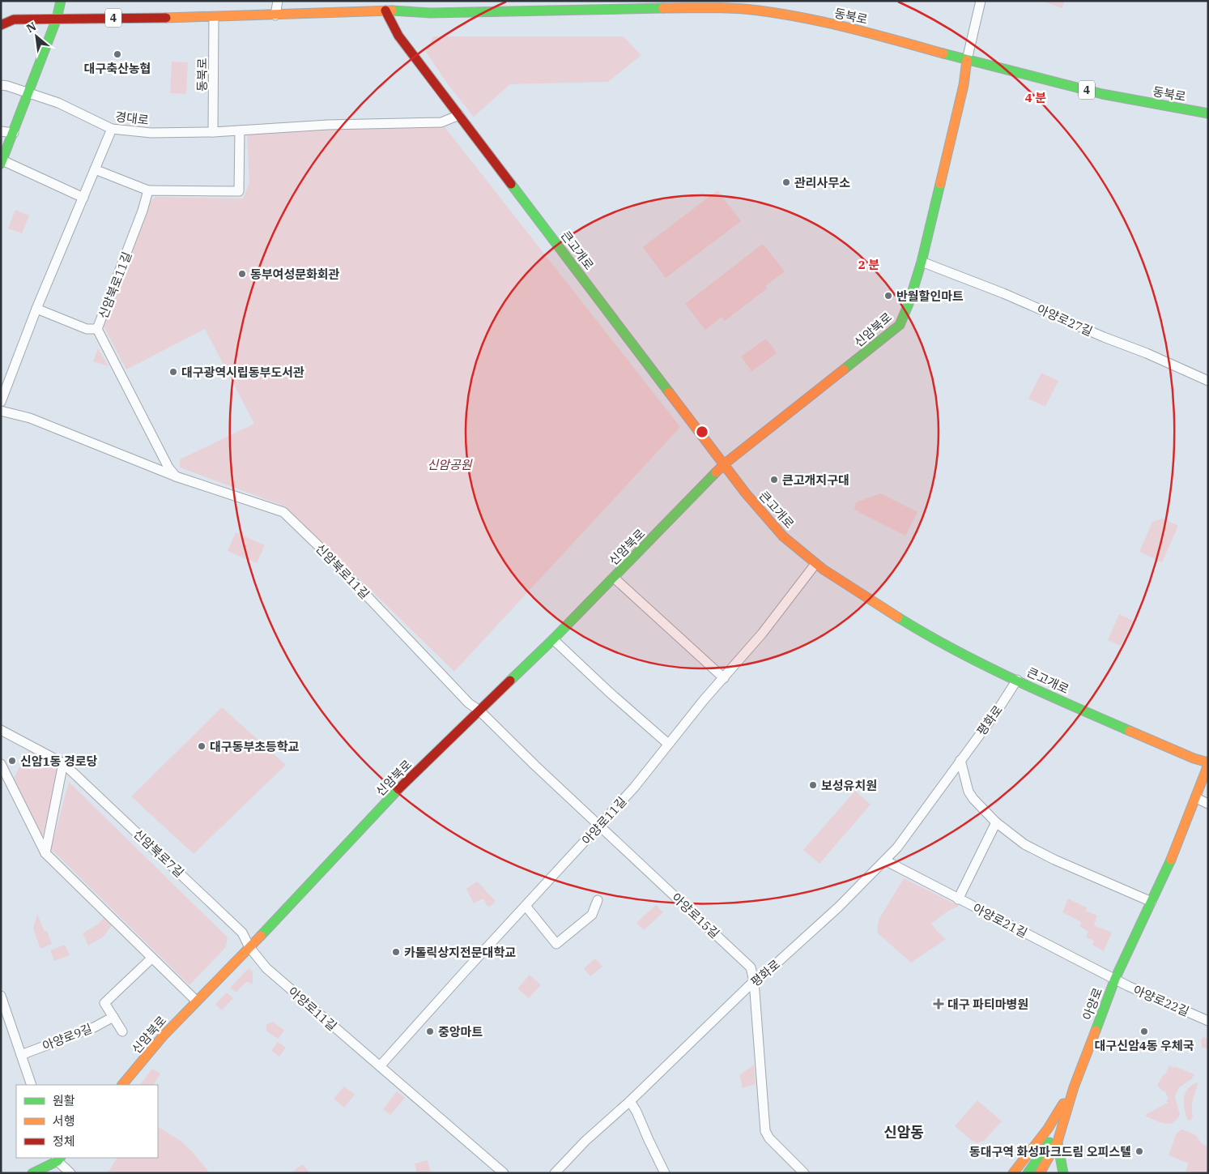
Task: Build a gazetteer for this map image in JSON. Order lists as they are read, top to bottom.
{
  "streets": {
    "main road": [
      "동북로",
      "4",
      "큰고개로",
      "신암북로",
      "아양로"
    ],
    "street": [
      "경대로",
      "신암북로11길",
      "아양로27길",
      "평화로",
      "아양로11길",
      "신암북로7길",
      "아양로15길",
      "아양로21길",
      "아양로22길",
      "아양로9길"
    ]
  },
  "crossings": [
    ["동북로", "경대로"],
    ["동북로", "큰고개로"],
    ["동북로", "신암북로"],
    ["큰고개로", "신암북로"],
    ["큰고개로", "평화로"],
    ["큰고개로", "아양로11길"],
    ["큰고개로", "아양로"],
    ["신암북로11길", "신암북로"],
    ["신암북로11길", "아양로15길"],
    ["아양로27길", "신암북로"],
    ["신암북로", "아양로11길"],
    ["신암북로", "신암북로7길"],
    ["신암북로", "아양로15길"],
    ["신암북로", "아양로9길"],
    ["평화로", "아양로15길"],
    ["평화로", "아양로21길"],
    ["아양로11길", "신암북로7길"],
    ["아양로11길", "아양로15길"],
    ["아양로21길", "아양로22길"],
    ["아양로21길", "아양로"],
    ["아양로22길", "아양로"]
  ],
  "districts": ["신암동"],
  "parks": ["신암공원"],
  "places": {
    "other": [
      "대구축산농협",
      "관리사무소",
      "동부여성문화회관",
      "반월할인마트",
      "대구광역시립동부도서관",
      "큰고개지구대",
      "대구동부초등학교",
      "신암1동 경로당",
      "보성유치원",
      "카톨릭상지전문대학교",
      "중앙마트",
      "대구신암4동 우체국",
      "동대구역 화성파크드림 오피스텔"
    ],
    "health": ["대구 파티마병원"]
  },
  "legend": ["원활", "서행", "정체"],
  "north": "top left",
  "rings": ["4 분", "2 분"]
}
